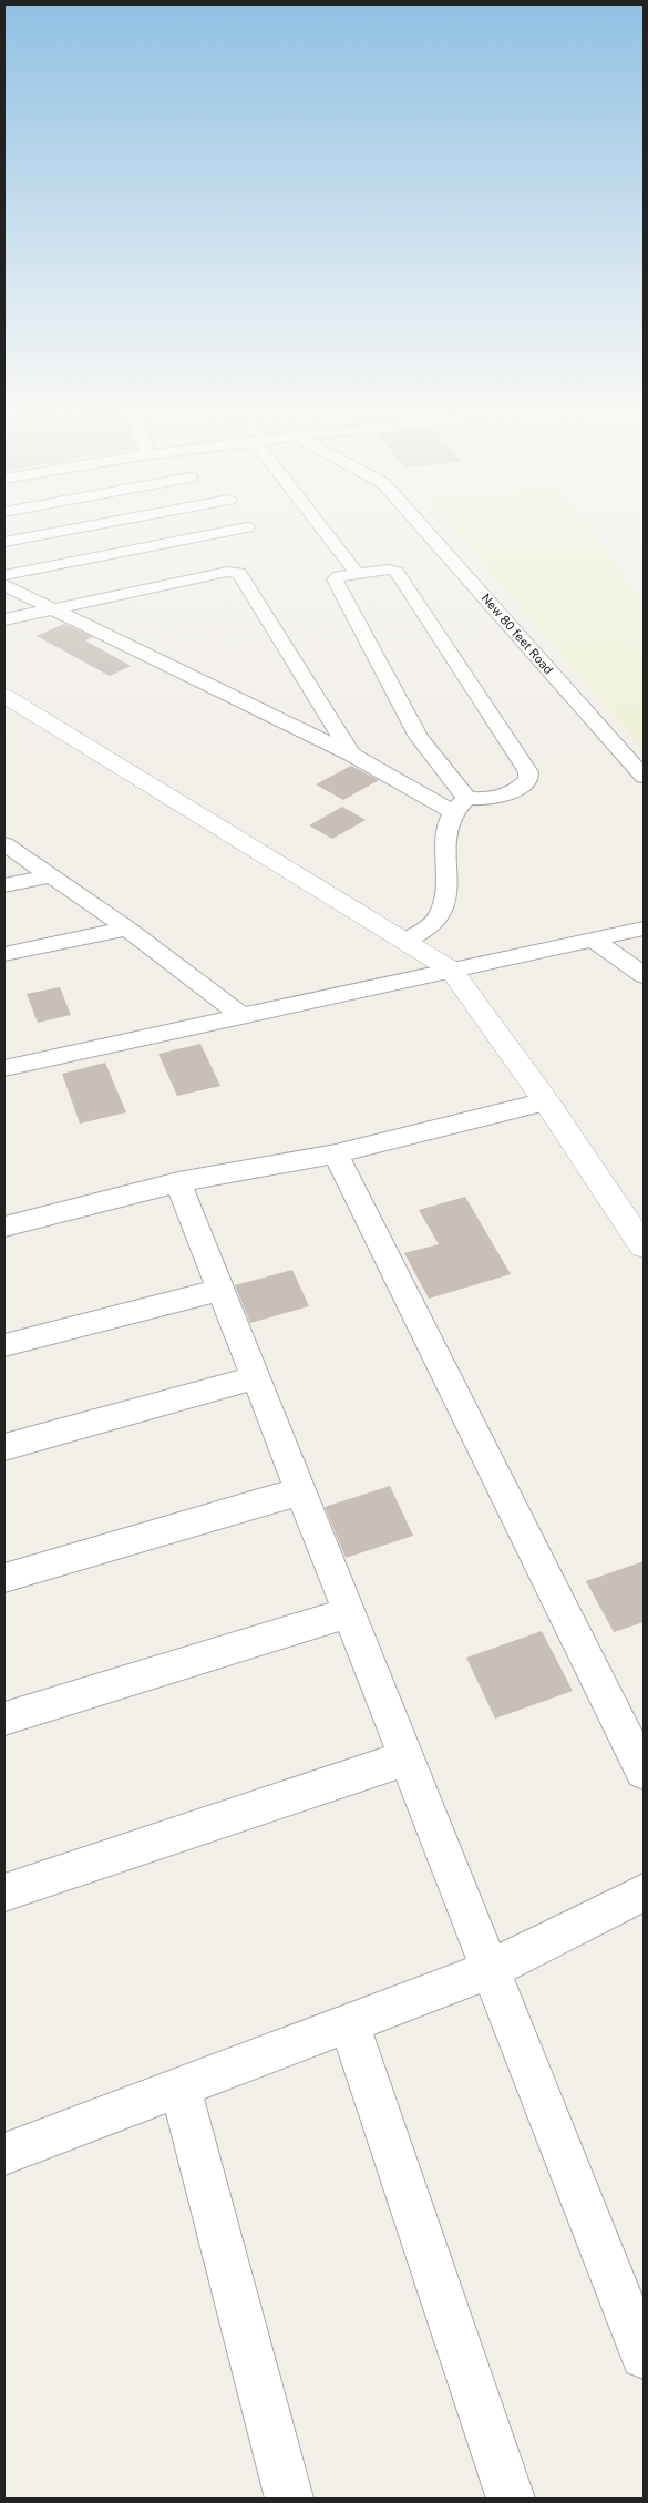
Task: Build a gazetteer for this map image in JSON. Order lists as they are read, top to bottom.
{
  "streets": {
    "street": ["New 80 feet Road"]
  }
}
